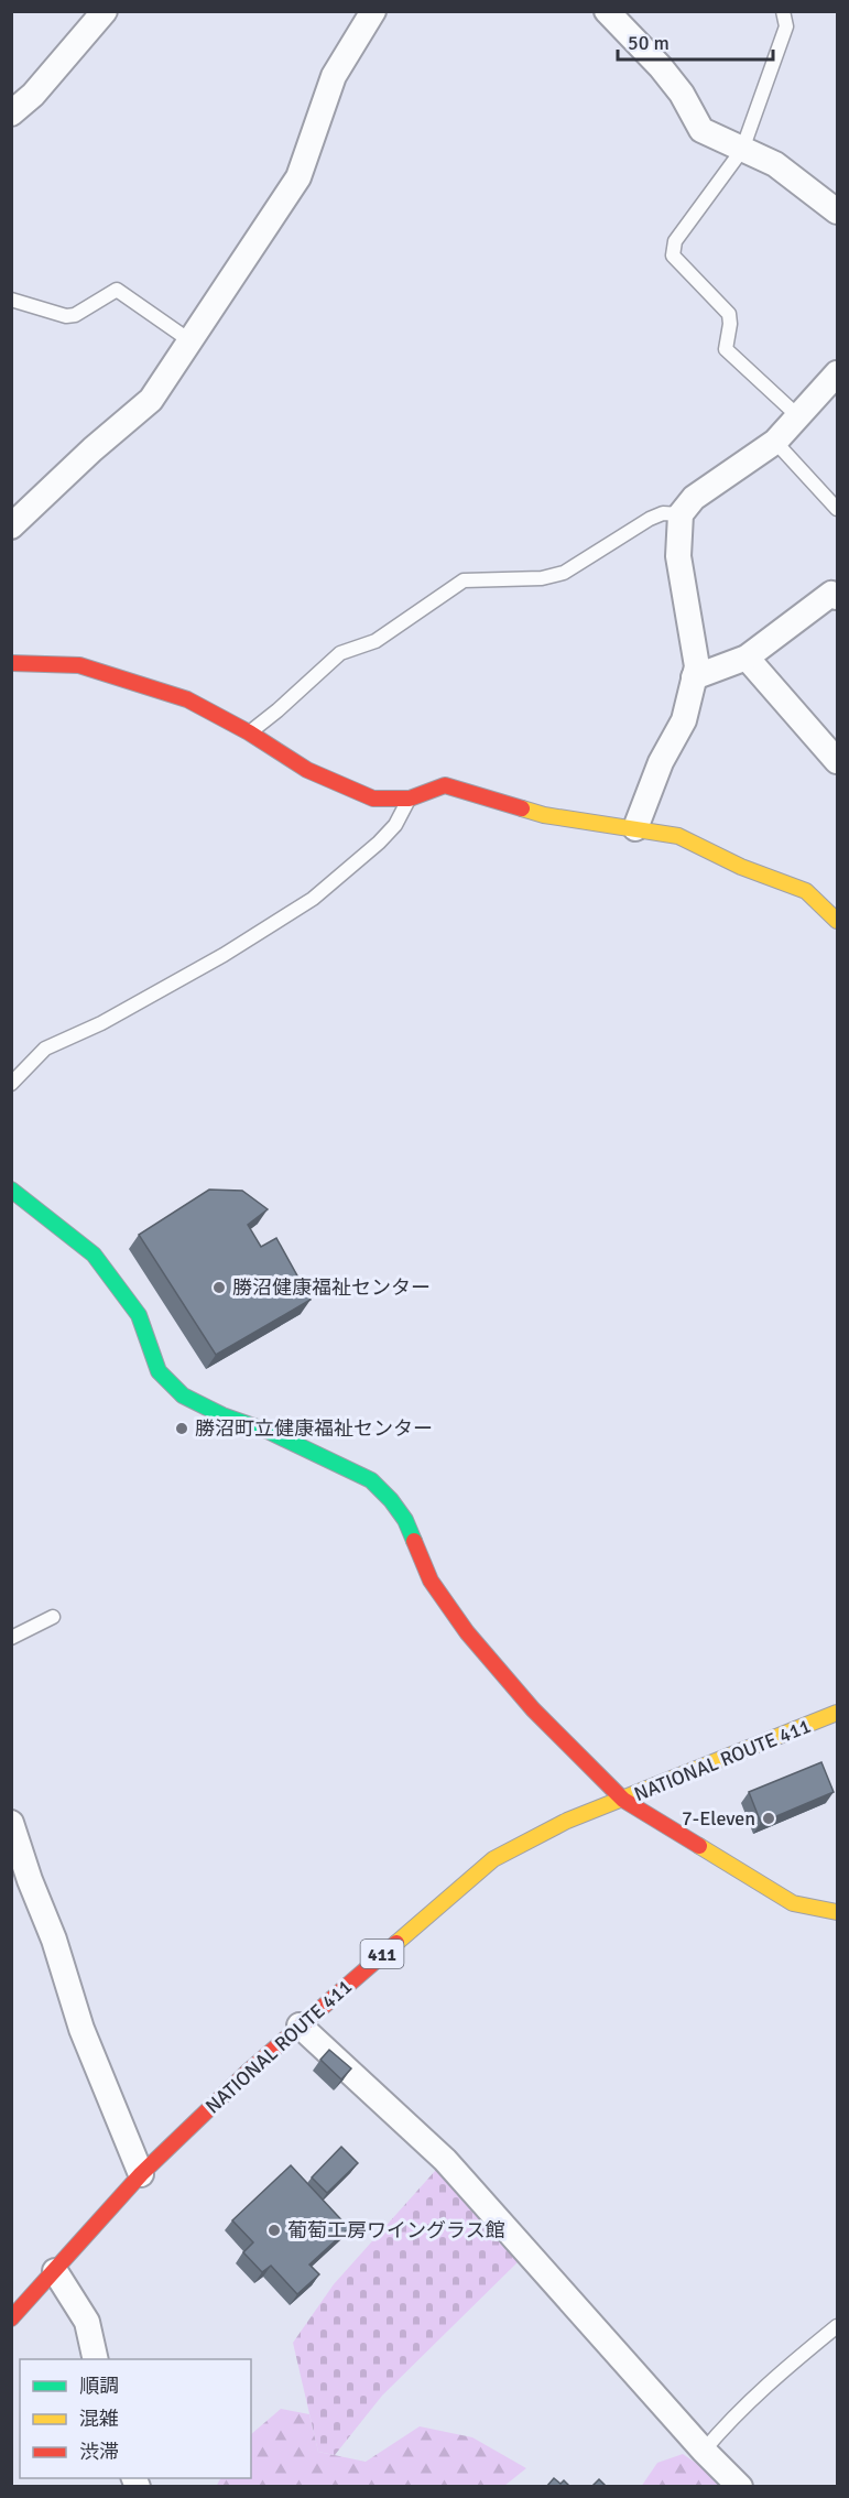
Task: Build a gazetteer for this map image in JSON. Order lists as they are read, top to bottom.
{
  "streets": {
    "main road": ["NATIONAL ROUTE 411", "411"]
  },
  "places": [
    "勝沼健康福祉センター",
    "勝沼町立健康福祉センター",
    "7-Eleven",
    "葡萄工房ワイングラス館"
  ],
  "legend": ["順調", "混雑", "渋滞"],
  "scale_bar": "50 m"
}
